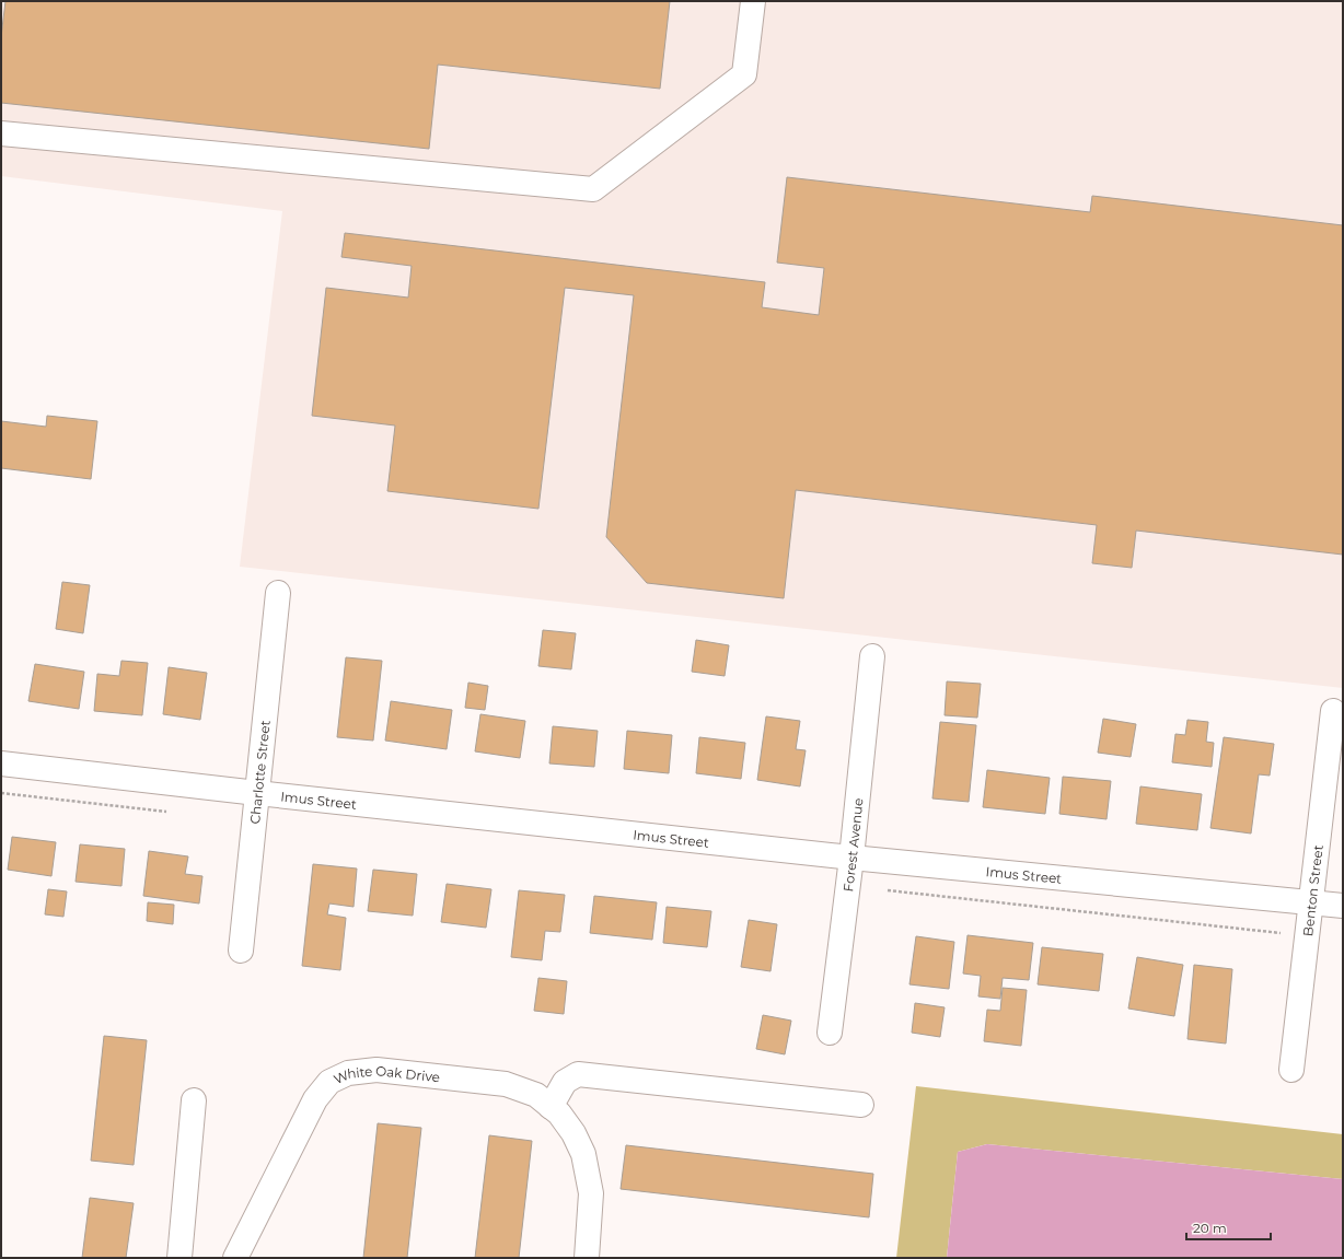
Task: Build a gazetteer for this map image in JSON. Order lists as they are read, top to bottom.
{
  "streets": {
    "street": [
      "Charlotte Street",
      "Imus Street",
      "Forest Avenue",
      "Benton Street",
      "White Oak Drive"
    ]
  },
  "crossings": [
    ["Charlotte Street", "Imus Street"],
    ["Imus Street", "Forest Avenue"],
    ["Imus Street", "Benton Street"]
  ],
  "scale_bar": "20 m"
}
